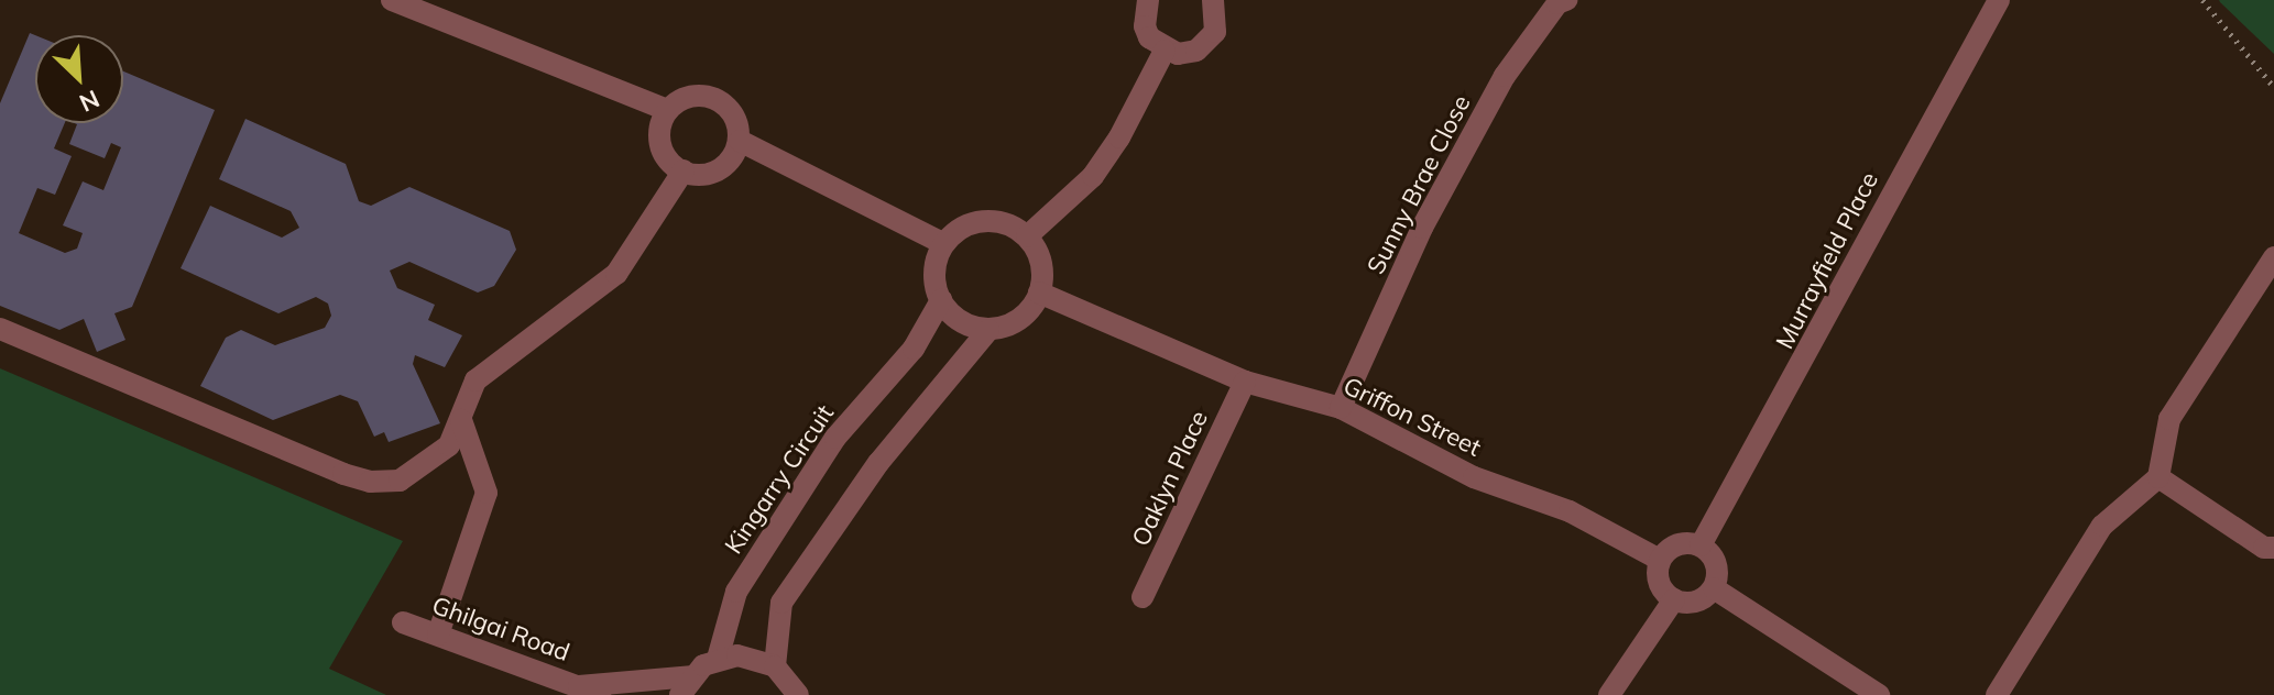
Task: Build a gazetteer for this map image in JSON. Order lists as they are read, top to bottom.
{
  "streets": {
    "street": [
      "Sunny Brae Close",
      "Murrayfield Place",
      "Griffon Street",
      "Oaklyn Place",
      "Kingarry Circuit",
      "Ghilgai Road"
    ]
  },
  "crossings": [
    ["Sunny Brae Close", "Griffon Street"],
    ["Murrayfield Place", "Griffon Street"],
    ["Griffon Street", "Oaklyn Place"],
    ["Griffon Street", "Kingarry Circuit"]
  ],
  "north": "bottom right"
}
